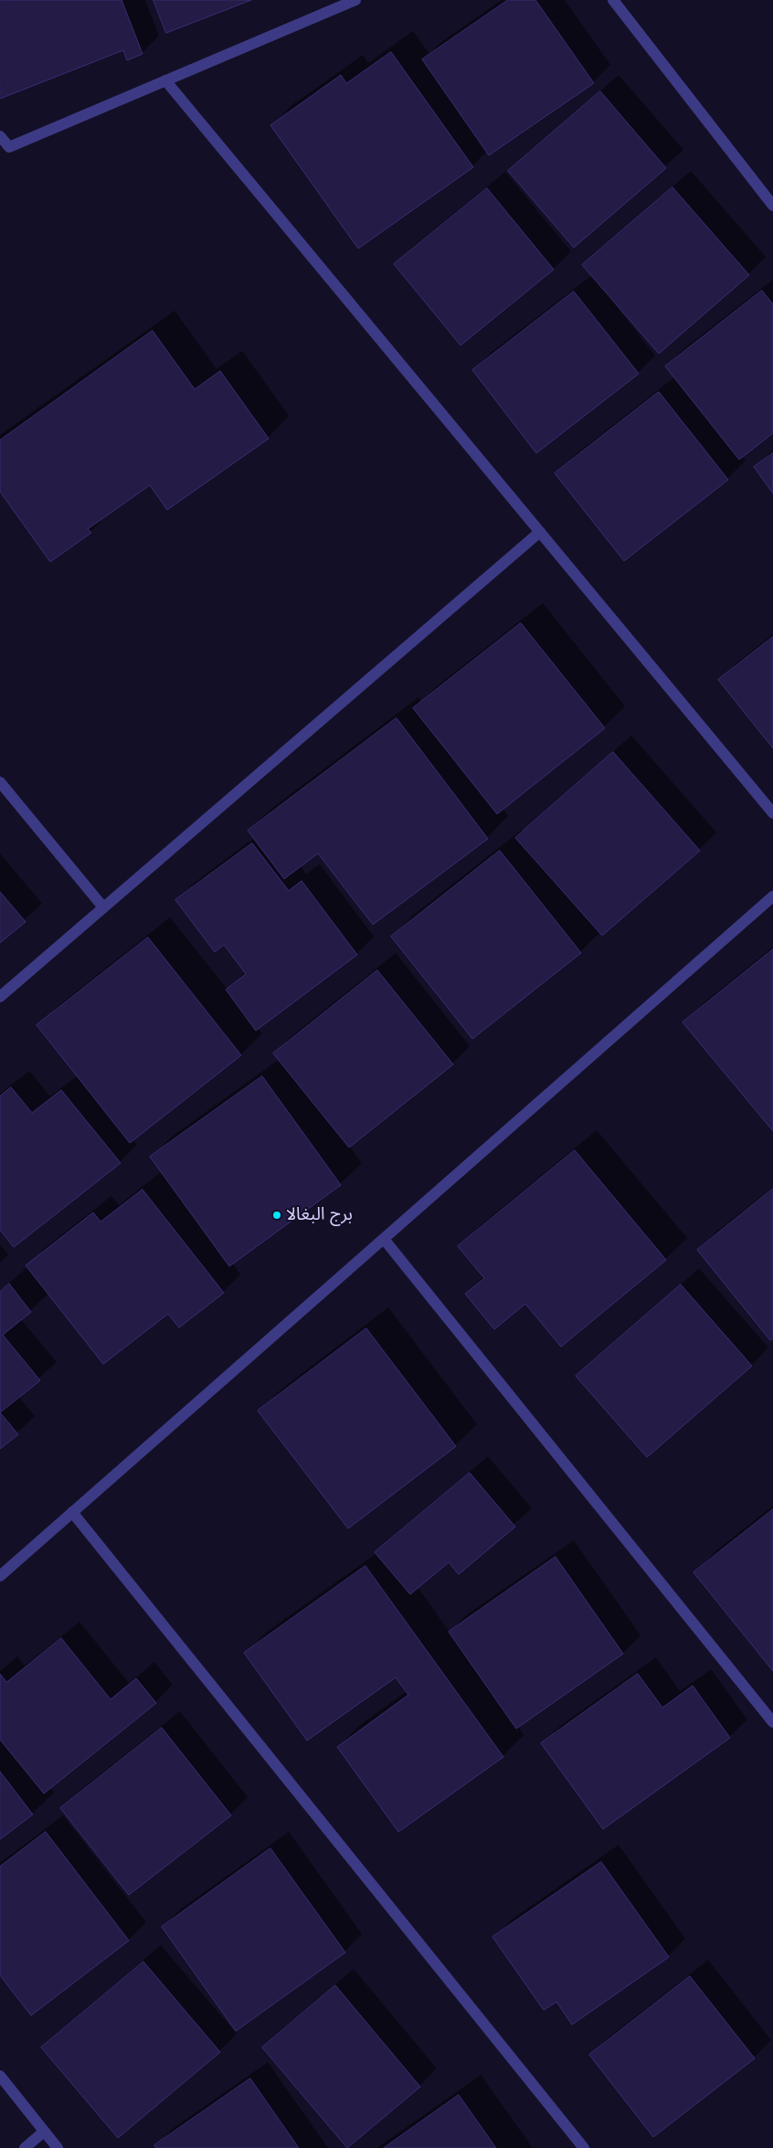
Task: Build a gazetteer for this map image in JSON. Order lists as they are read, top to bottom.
{
  "places": ["برج البغالا"]
}
